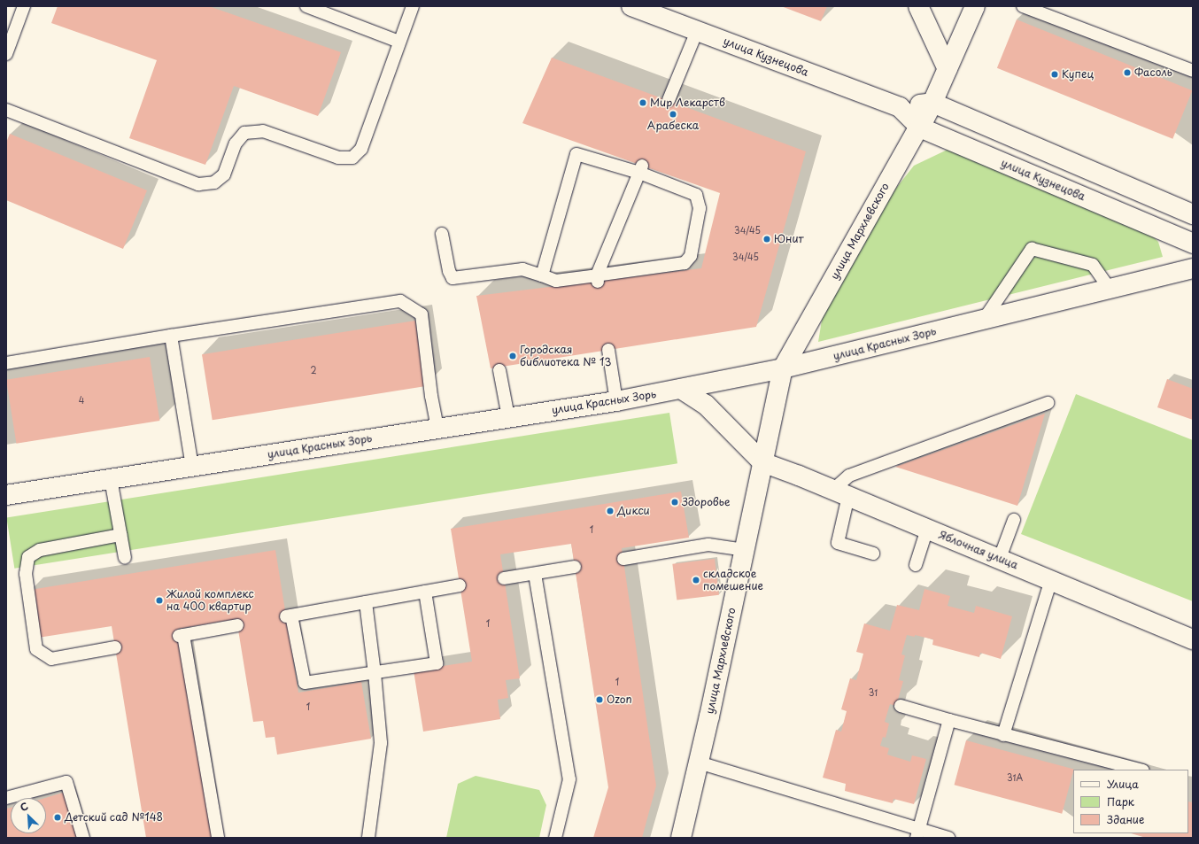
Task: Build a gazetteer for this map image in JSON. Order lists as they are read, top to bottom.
{
  "streets": {
    "street": [
      "улица Кузнецова",
      "улица Мархлевского",
      "улица Красных Зорь",
      "Яблочная улица"
    ]
  },
  "crossings": [
    ["улица Кузнецова", "улица Мархлевского"],
    ["улица Мархлевского", "улица Красных Зорь"],
    ["улица Мархлевского", "Яблочная улица"]
  ],
  "places": [
    "Фасоль",
    "Купец",
    "Мир Лекарств",
    "Арабеска",
    "Юнит",
    "Городская библиотека № 13",
    "Здоровье",
    "Дикси",
    "складское помешение",
    "Жилой комплекс на 400 квартир",
    "Ozon",
    "Детский сад №148"
  ],
  "house_numbers": [
    "34/45",
    "34/45",
    "2",
    "4",
    "1",
    "1",
    "1",
    "31",
    "1",
    "31А"
  ],
  "legend": ["Улица", "Парк", "Здание"],
  "north": "top left"
}
